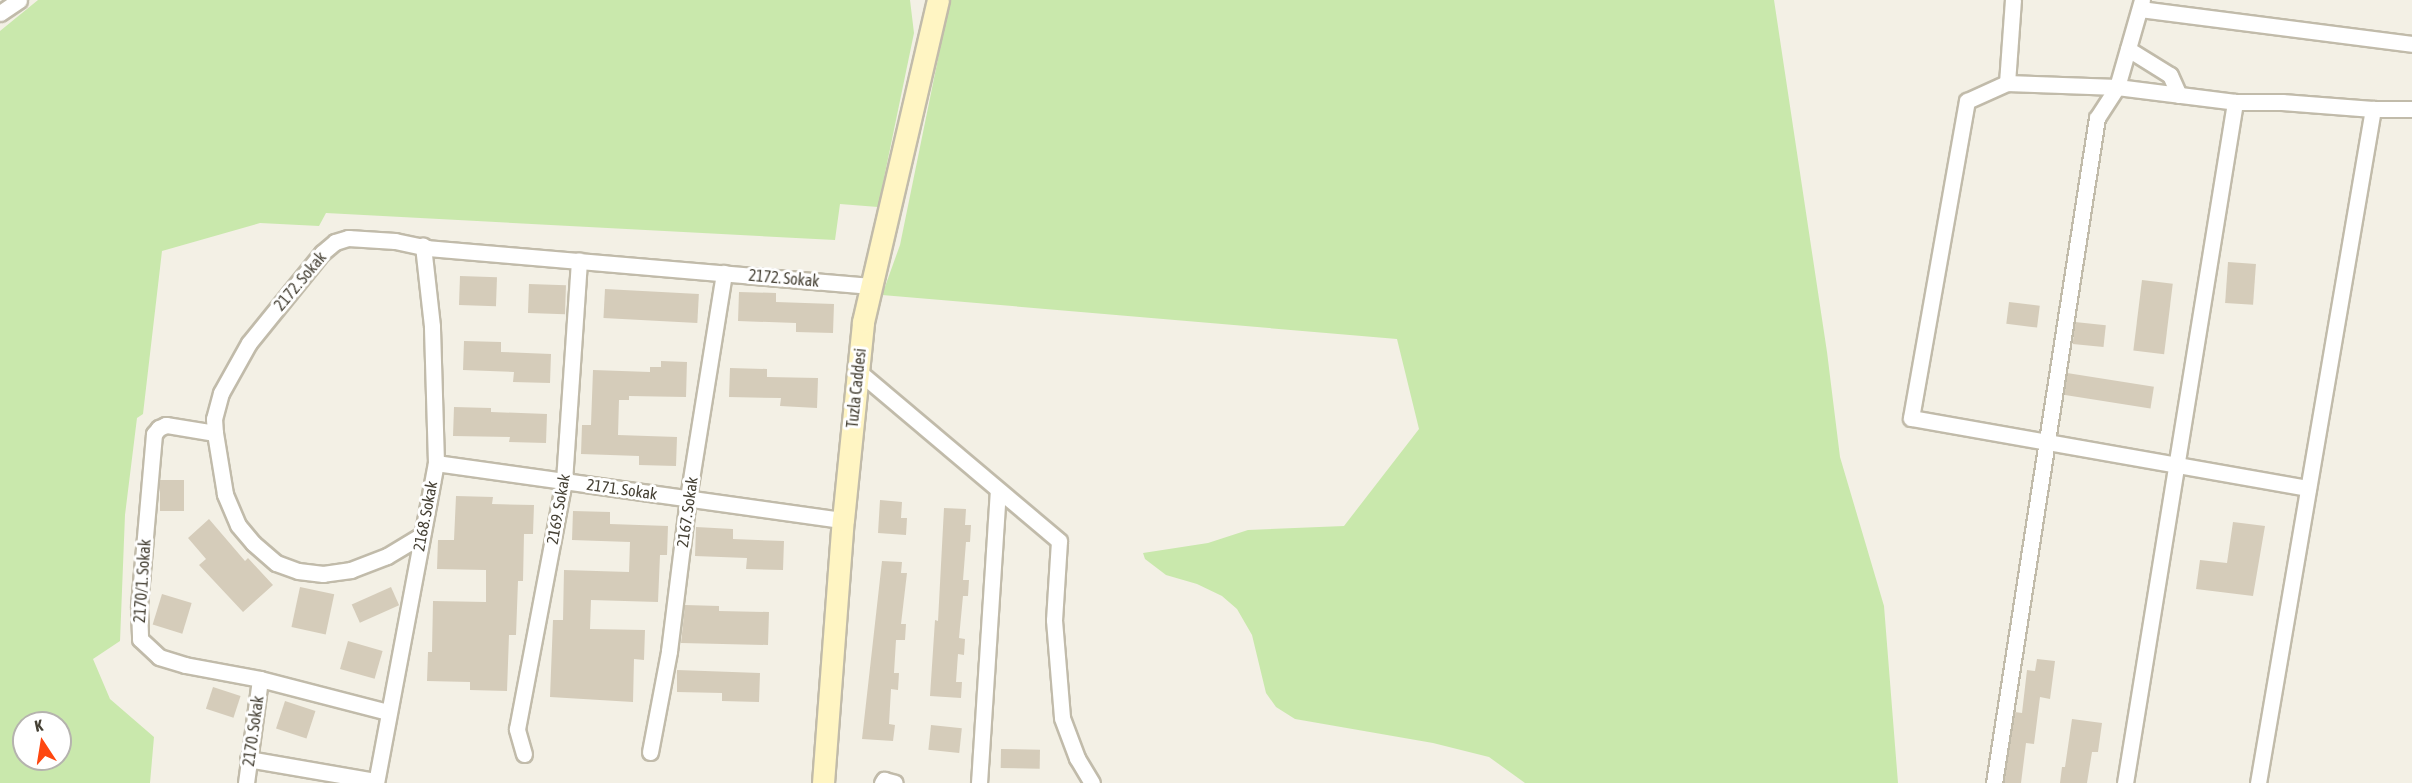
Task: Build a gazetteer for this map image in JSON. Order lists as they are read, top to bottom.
{
  "streets": {
    "main road": ["Tuzla Caddesi"],
    "street": [
      "2172. Sokak",
      "2171. Sokak",
      "2169. Sokak",
      "2167. Sokak",
      "2168. Sokak",
      "2170/1. Sokak",
      "2170. Sokak"
    ]
  },
  "crossings": [
    ["2172. Sokak", "Tuzla Caddesi"],
    ["2172. Sokak", "2169. Sokak"],
    ["2172. Sokak", "2167. Sokak"],
    ["2172. Sokak", "2168. Sokak"],
    ["2172. Sokak", "2170/1. Sokak"],
    ["Tuzla Caddesi", "2171. Sokak"],
    ["2171. Sokak", "2169. Sokak"],
    ["2171. Sokak", "2167. Sokak"],
    ["2171. Sokak", "2168. Sokak"],
    ["2168. Sokak", "2170/1. Sokak"],
    ["2170/1. Sokak", "2170. Sokak"]
  ],
  "north": "top"
}
